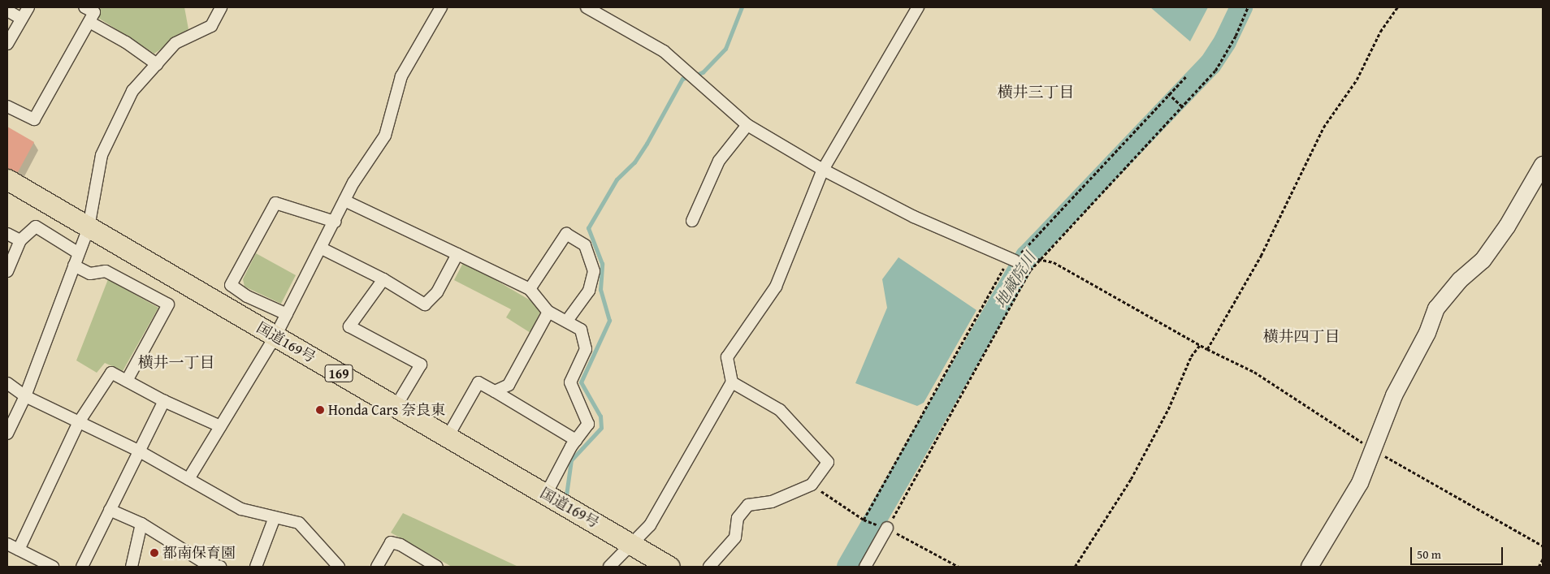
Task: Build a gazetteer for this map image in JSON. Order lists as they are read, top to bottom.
{
  "streets": {
    "highway": ["国道169号", "169"]
  },
  "districts": ["横井三丁目", "横井四丁目", "横井一丁目"],
  "water": ["地蔵院川"],
  "places": ["Honda Cars 奈良東", "都南保育園"],
  "scale_bar": "50 m"
}
